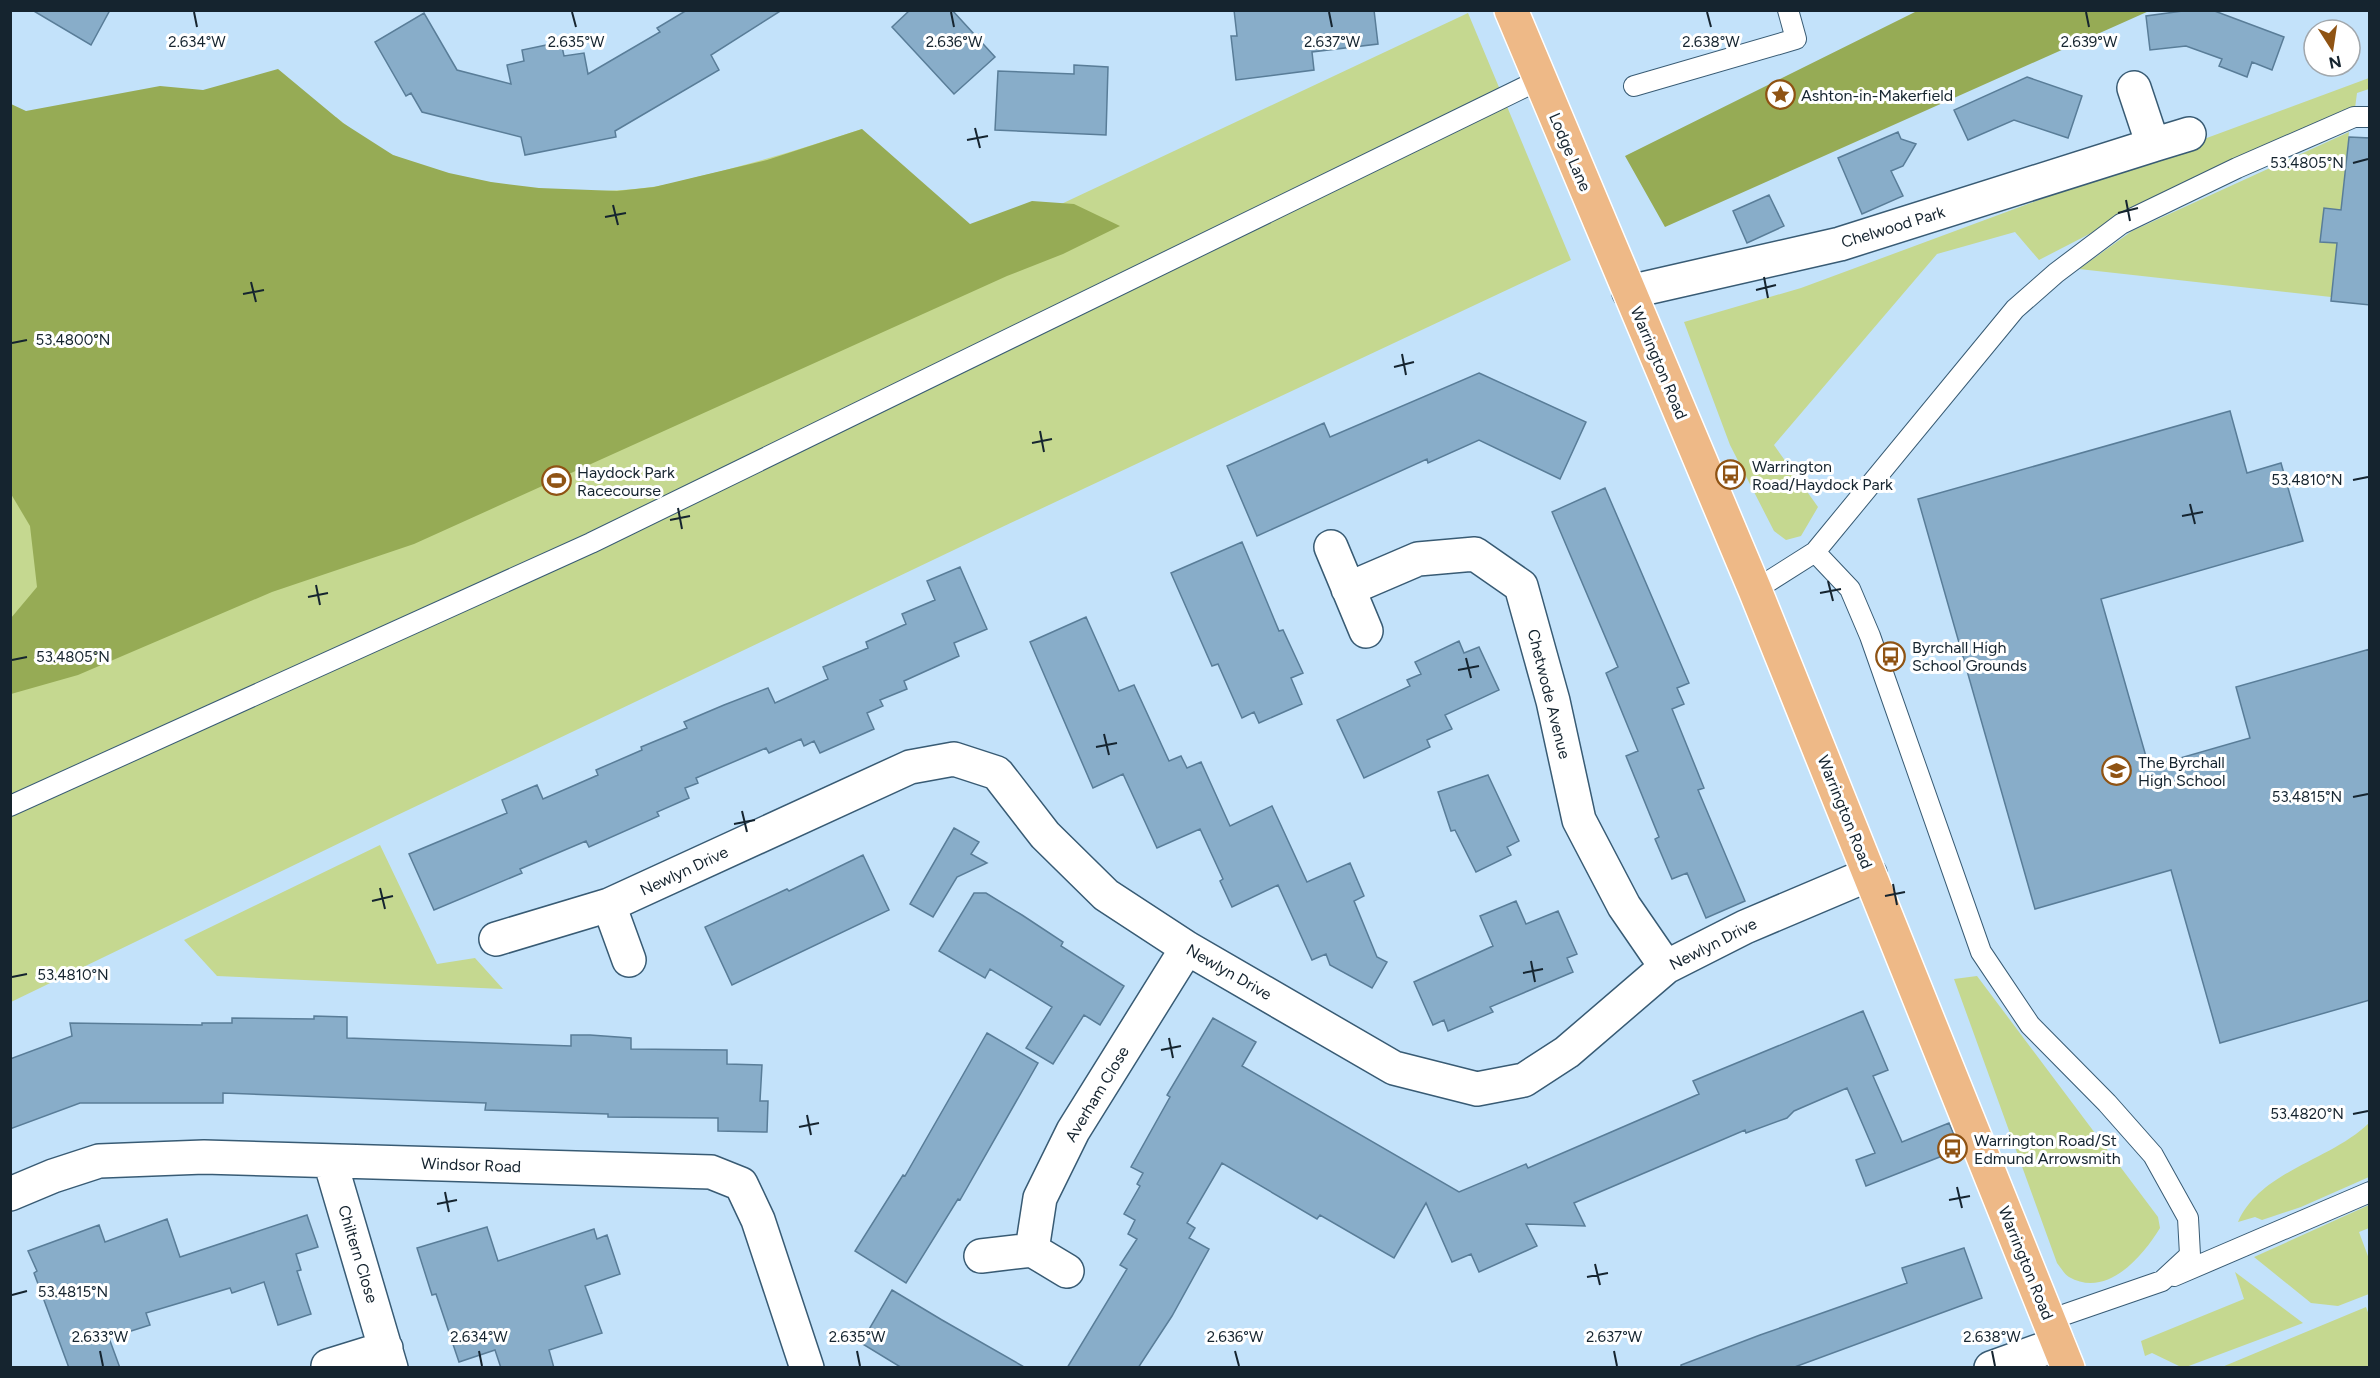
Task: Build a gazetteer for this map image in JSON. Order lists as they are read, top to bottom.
{
  "streets": {
    "main road": ["Lodge Lane", "Warrington Road"],
    "street": [
      "Chelwood Park",
      "Chetwode Avenue",
      "Newlyn Drive",
      "Averham Close",
      "Windsor Road",
      "Chiltern Close"
    ]
  },
  "crossings": [
    ["Lodge Lane", "Chelwood Park"],
    ["Lodge Lane", "Warrington Road"],
    ["Chelwood Park", "Warrington Road"],
    ["Warrington Road", "Newlyn Drive"],
    ["Chetwode Avenue", "Newlyn Drive"],
    ["Newlyn Drive", "Averham Close"],
    ["Windsor Road", "Chiltern Close"]
  ],
  "places": {
    "place": ["Ashton-in-Makerfield"],
    "bus stop": ["Warrington Road/Haydock Park", "Byrchall High School Grounds", "Warrington Road/St Edmund Arrowsmith"],
    "sports": ["Haydock Park Racecourse"],
    "school or university": ["The Byrchall High School"]
  },
  "north": "bottom",
  "coordinates": [
    "2.634°W",
    "2.635°W",
    "2.636°W",
    "2.637°W",
    "2.638°W",
    "2.639°W",
    "53.4805°N",
    "53.4800°N",
    "53.4810°N",
    "53.4815°N",
    "53.4820°N",
    "2.633°W"
  ]
}
